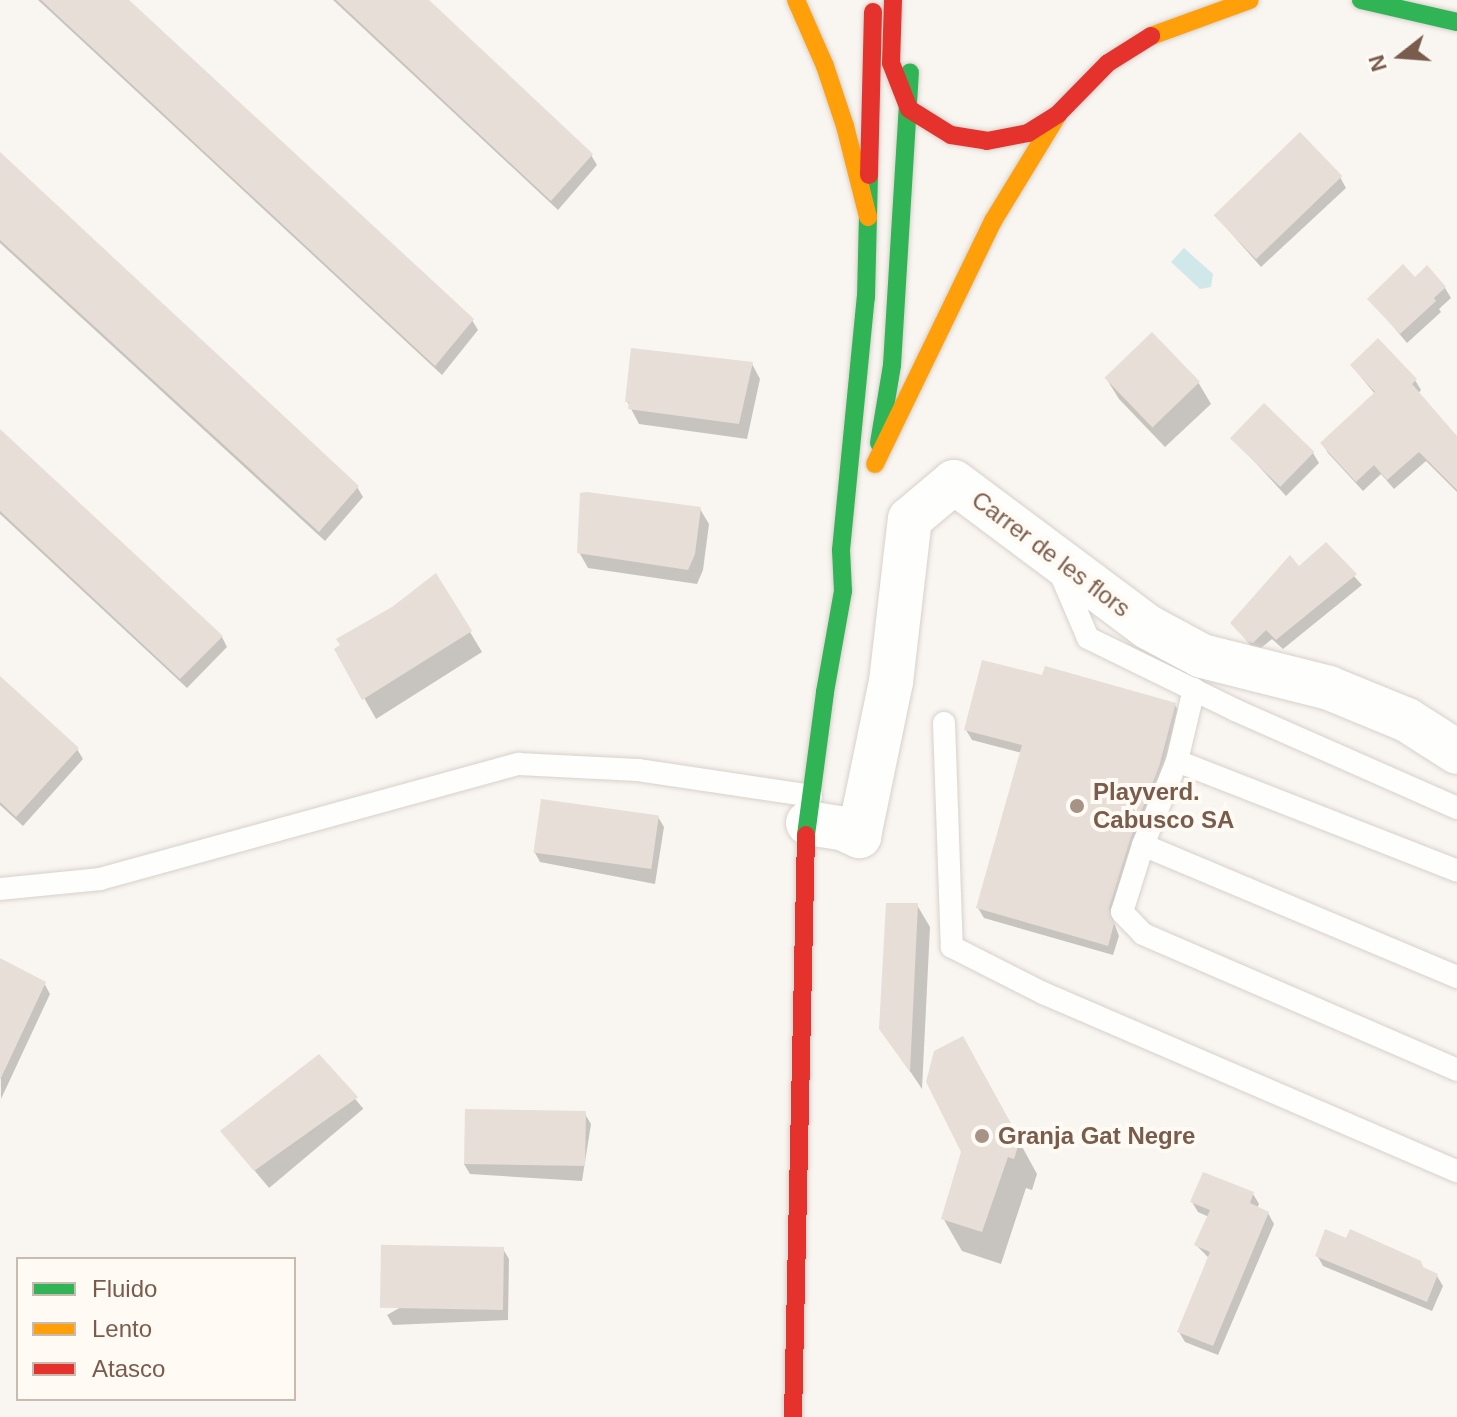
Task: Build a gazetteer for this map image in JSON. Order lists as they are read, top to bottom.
{
  "streets": {
    "street": ["Carrer de les flors"]
  },
  "places": ["Playverd. Cabusco SA", "Granja Gat Negre"],
  "legend": ["Fluido", "Lento", "Atasco"],
  "north": "left"
}
